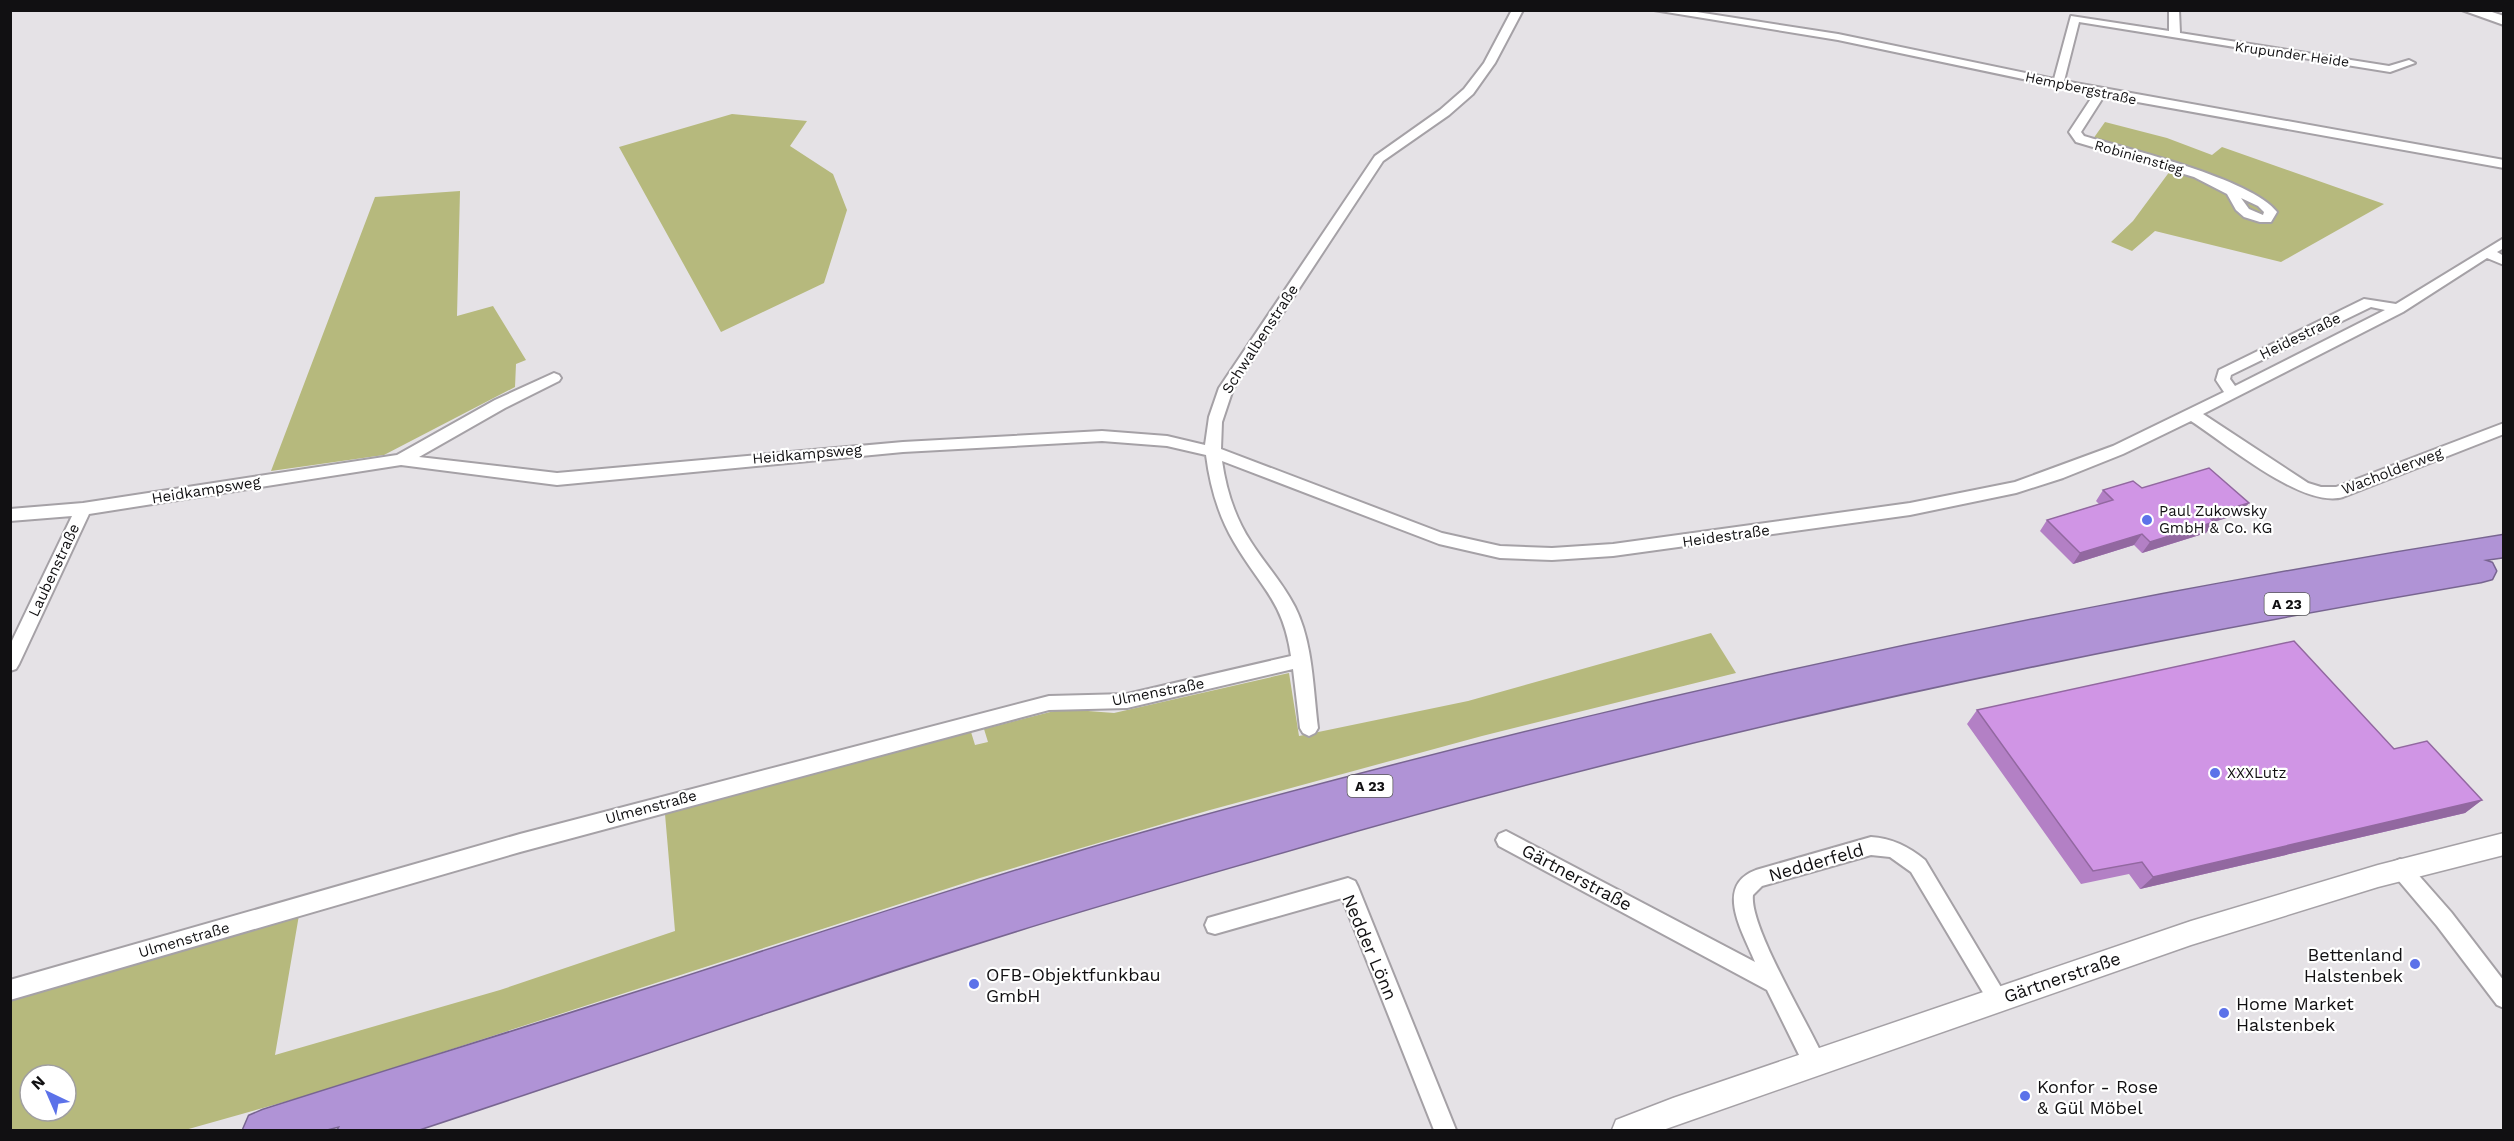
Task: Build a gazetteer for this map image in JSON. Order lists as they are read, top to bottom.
{
  "streets": {
    "highway": ["A 23"],
    "street": [
      "Krupunder Heide",
      "Hempbergstraße",
      "Robinienstieg",
      "Heidestraße",
      "Schwalbenstraße",
      "Heidkampsweg",
      "Wacholderweg",
      "Laubenstraße",
      "Ulmenstraße",
      "Nedderfeld",
      "Gärtnerstraße",
      "Nedder Lönn"
    ]
  },
  "crossings": [
    ["Krupunder Heide", "Hempbergstraße"],
    ["Hempbergstraße", "Robinienstieg"],
    ["Heidestraße", "Schwalbenstraße"],
    ["Heidestraße", "Heidkampsweg"],
    ["Heidestraße", "Wacholderweg"],
    ["Schwalbenstraße", "Heidkampsweg"],
    ["Schwalbenstraße", "Ulmenstraße"],
    ["Heidkampsweg", "Laubenstraße"],
    ["Nedderfeld", "Gärtnerstraße"]
  ],
  "places": [
    "Paul Zukowsky GmbH & Co. KG",
    "XXXLutz",
    "Bettenland Halstenbek",
    "OFB-Objektfunkbau GmbH",
    "Home Market Halstenbek",
    "Konfor - Rose & Gül Möbel"
  ],
  "north": "top left"
}
